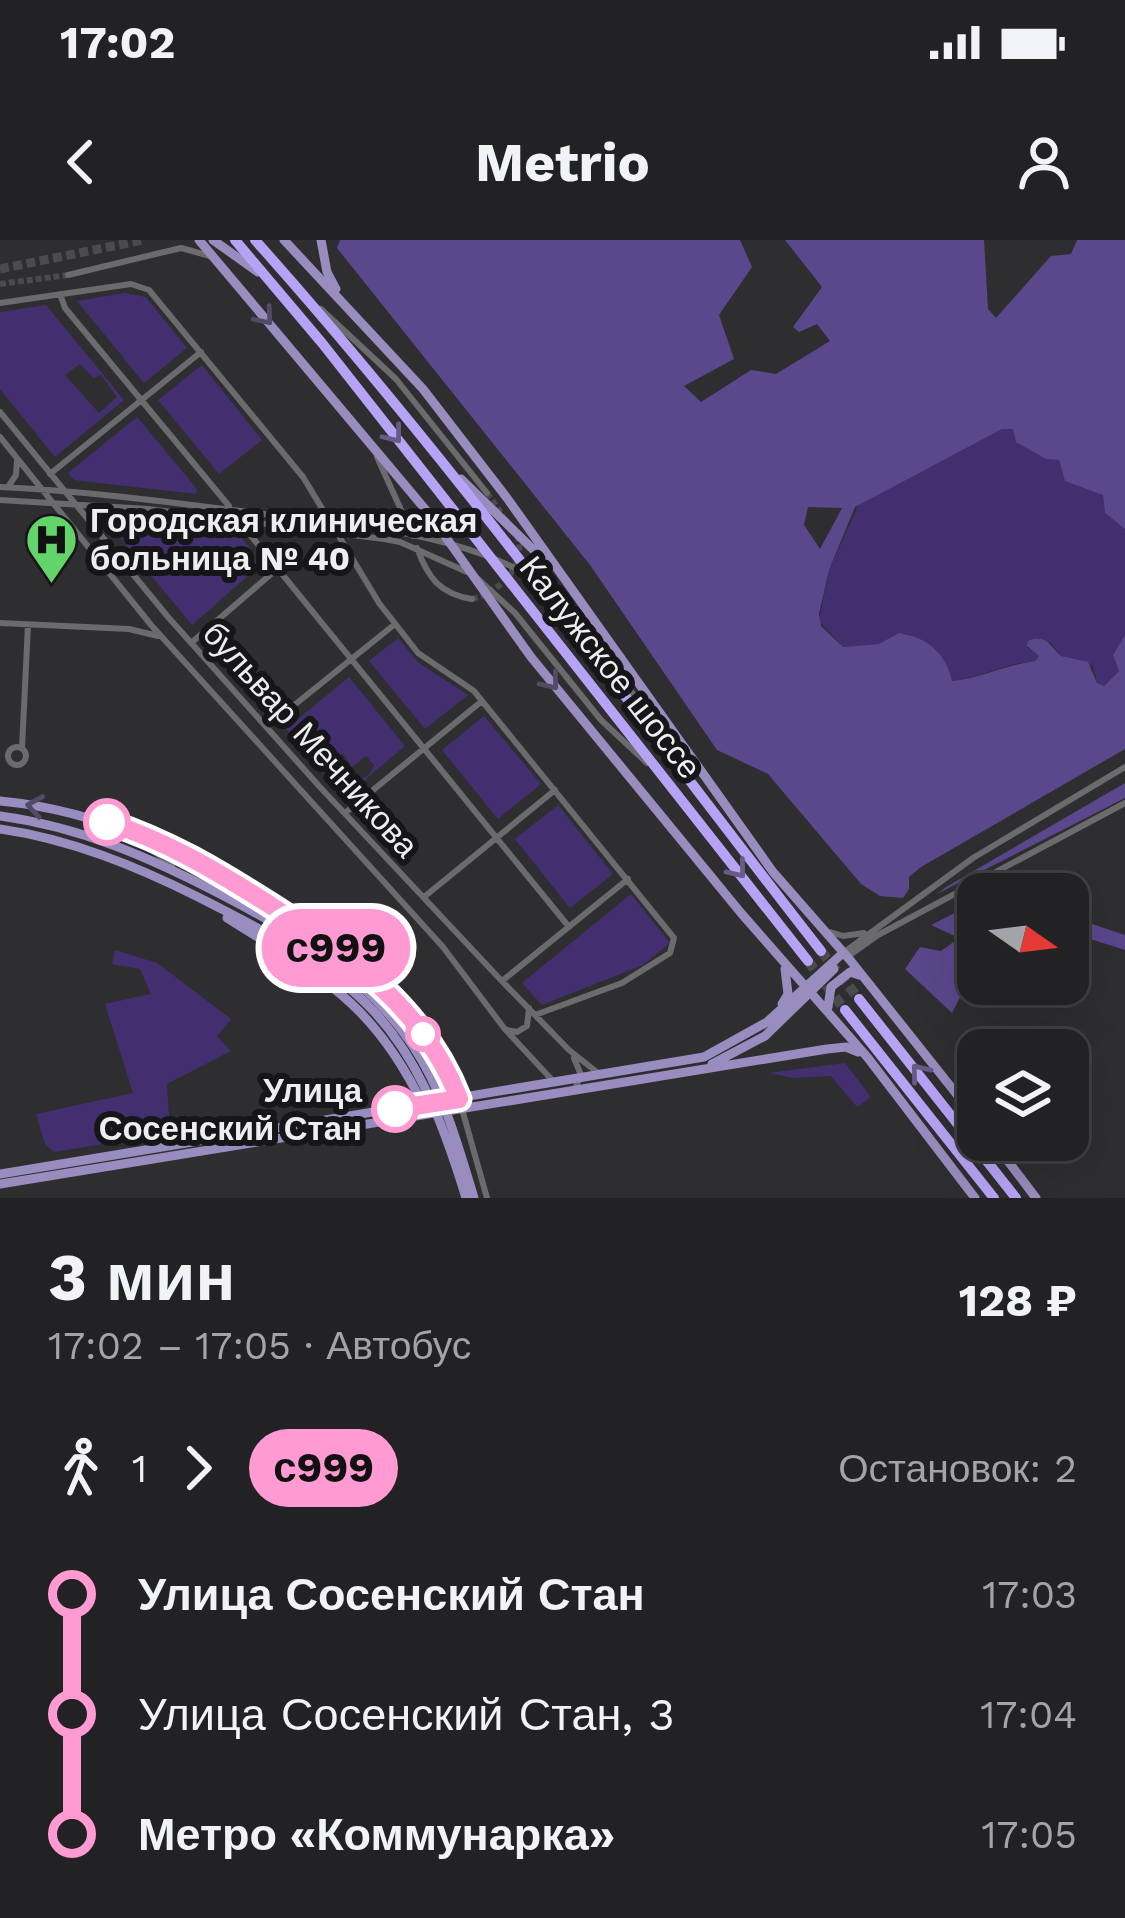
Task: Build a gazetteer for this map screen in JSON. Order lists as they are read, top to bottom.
{
  "streets": {
    "highway": ["Калужское шоссе"],
    "street": ["бульвар Мечникова"]
  },
  "places": {
    "hospital": ["Городская клиническая больница № 40"],
    "other": ["Улица Сосенский Стан"]
  },
  "lines": ["bus line с999"],
  "north": "right",
  "page": {
    "status": "17:02",
    "header": "Metrio",
    "on_map": "с999",
    "heading": ["3 мин", "17:02 – 17:05 · Автобус", "128 ₽"],
    "legs": ["1", "с999", "Остановок: 2"],
    "list": [
      {
        "name": "Улица Сосенский Стан",
        "value": "17:03"
      },
      {
        "name": "Улица Сосенский Стан, 3",
        "value": "17:04"
      },
      {
        "name": "Метро «Коммунарка»",
        "value": "17:05"
      }
    ]
  }
}
